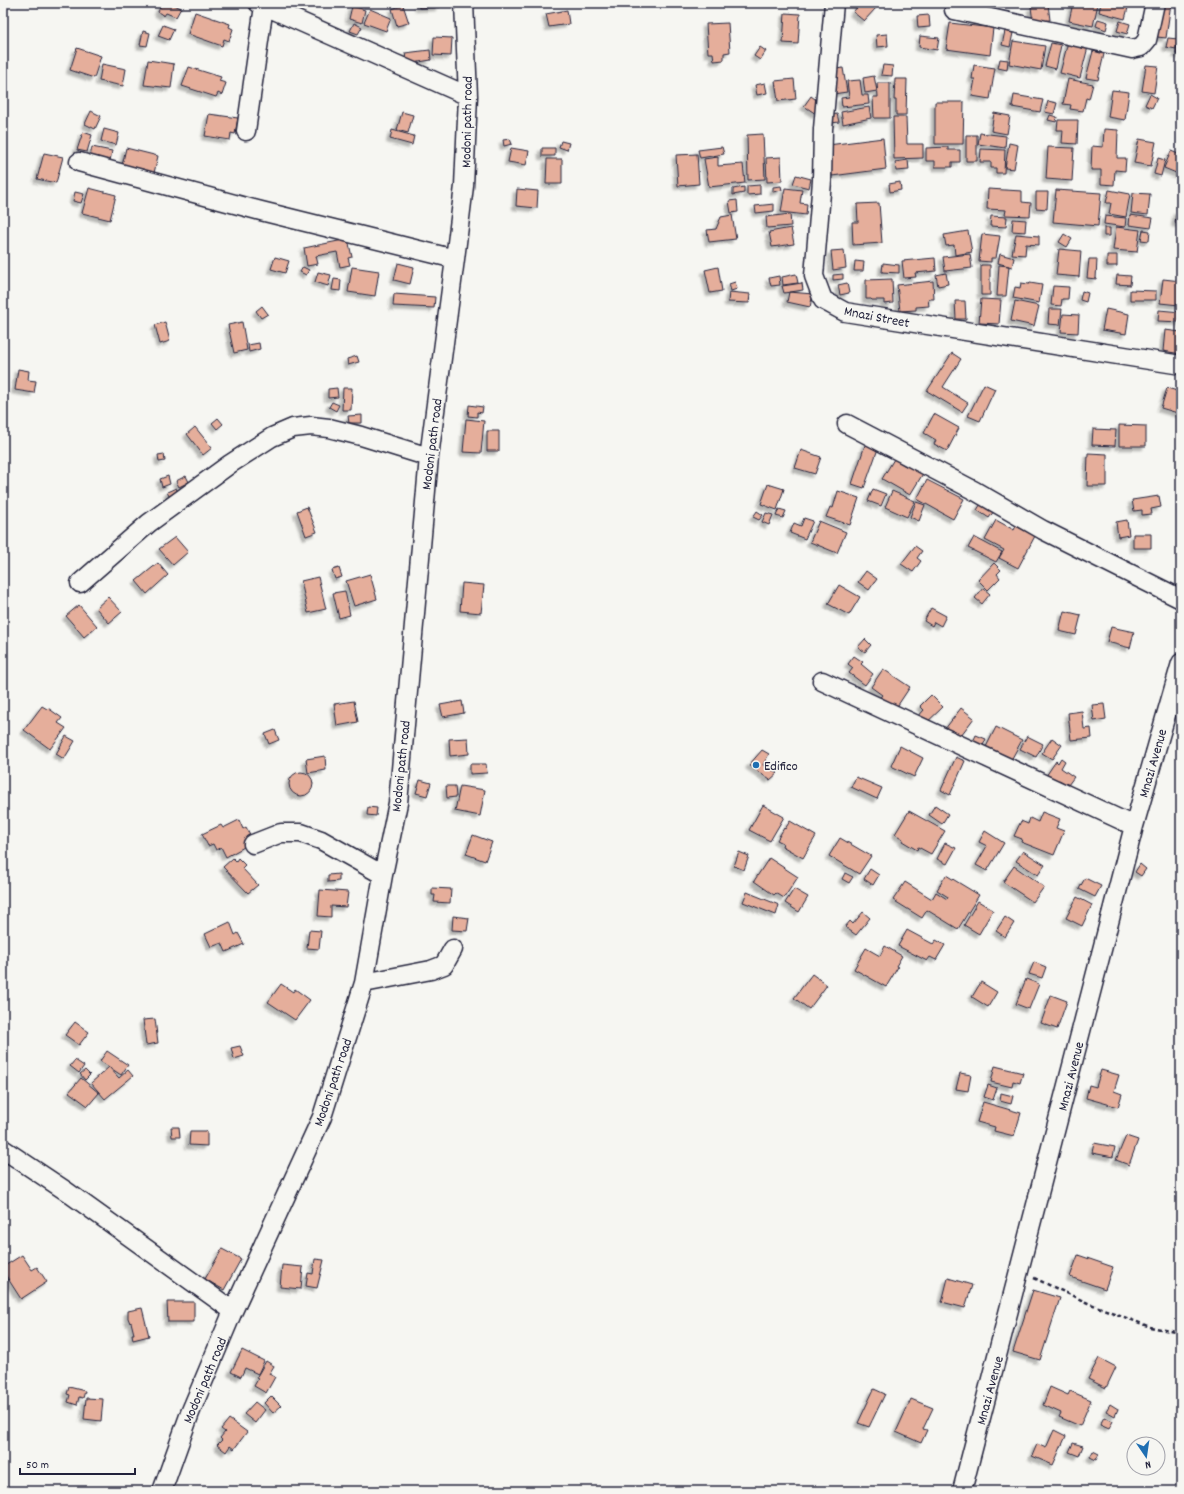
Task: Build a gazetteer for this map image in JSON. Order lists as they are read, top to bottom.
{
  "streets": {
    "street": ["Modoni path road", "Mnazi Street", "Mnazi Avenue"]
  },
  "places": ["Edifico"],
  "scale_bar": "50 m",
  "north": "bottom"
}
